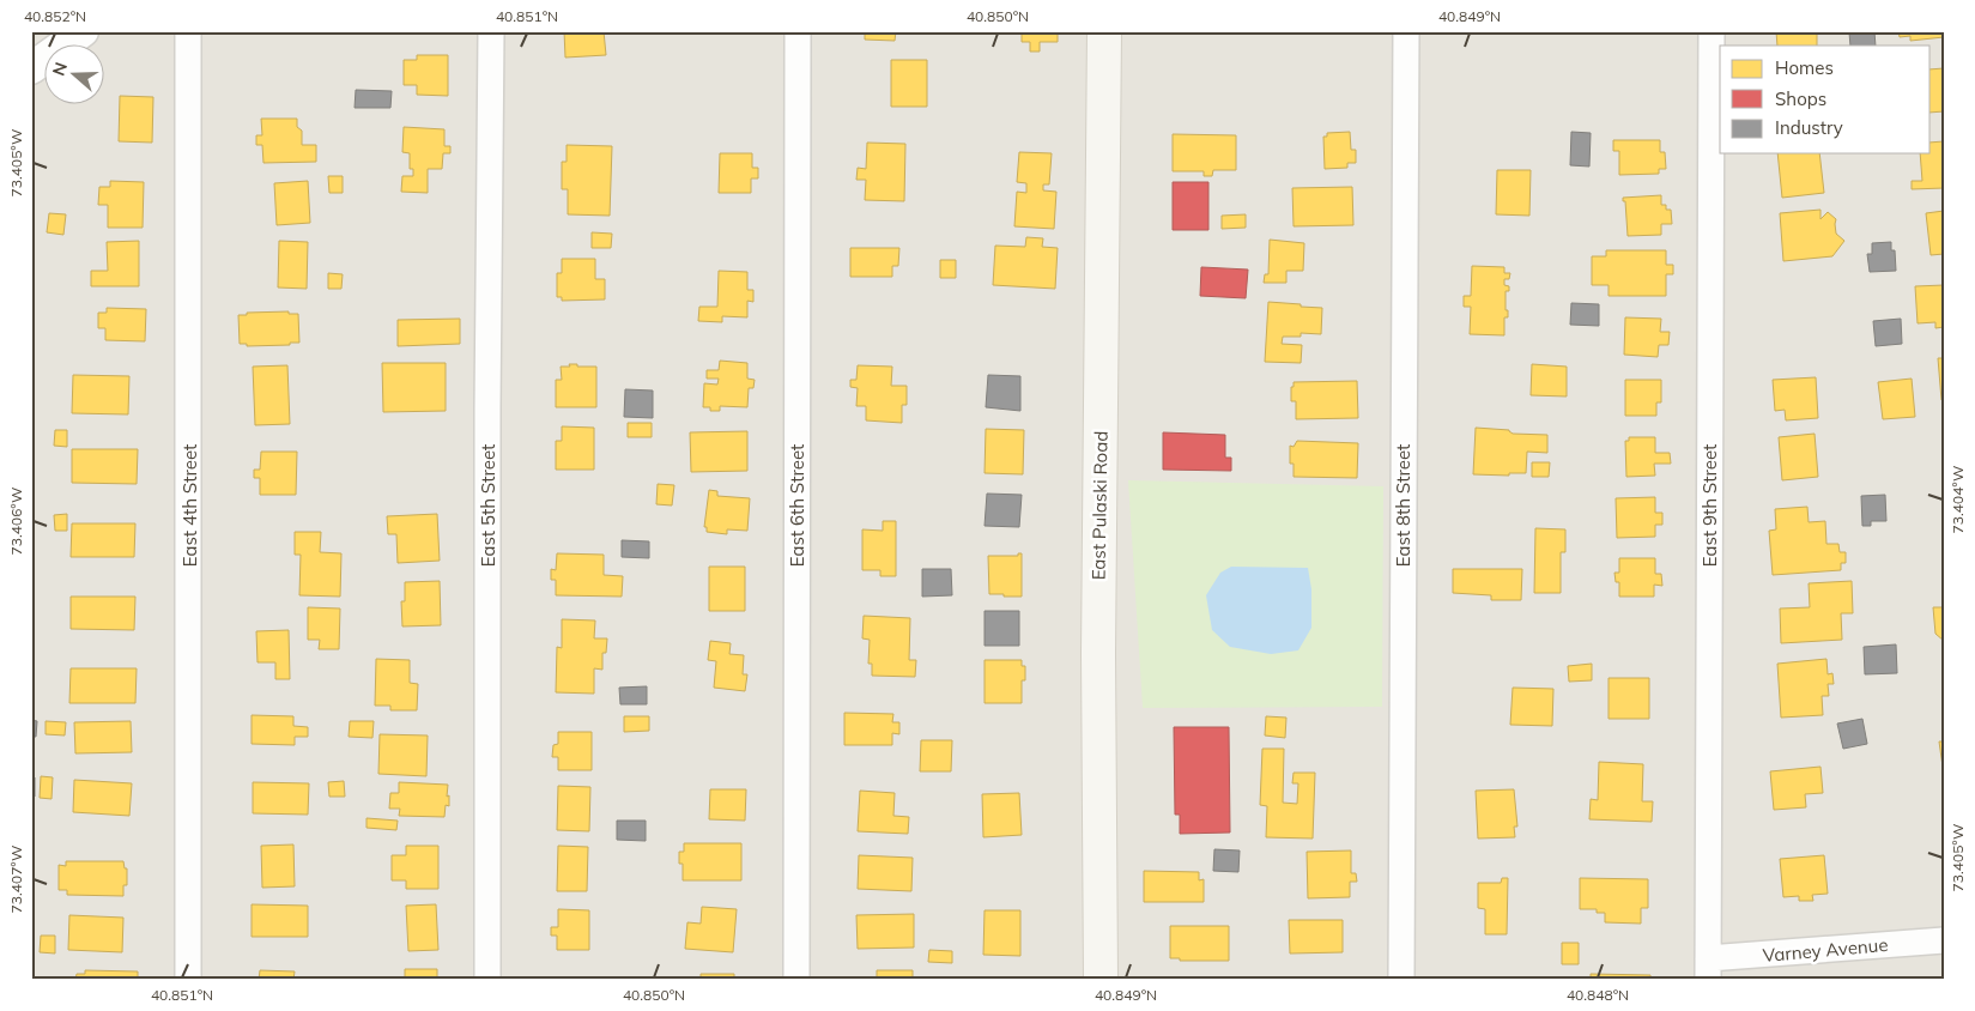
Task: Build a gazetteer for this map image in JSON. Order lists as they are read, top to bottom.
{
  "streets": {
    "main road": ["East Pulaski Road"],
    "street": [
      "East 4th Street",
      "East 5th Street",
      "East 6th Street",
      "East 8th Street",
      "East 9th Street",
      "Varney Avenue"
    ]
  },
  "crossings": [
    ["East 9th Street", "Varney Avenue"]
  ],
  "legend": ["Homes", "Shops", "Industry"],
  "north": "left",
  "coordinates": [
    "40.852°N",
    "40.851°N",
    "40.850°N",
    "40.849°N",
    "73.405°W",
    "73.404°W",
    "73.406°W",
    "73.407°W",
    "40.848°N"
  ]
}
